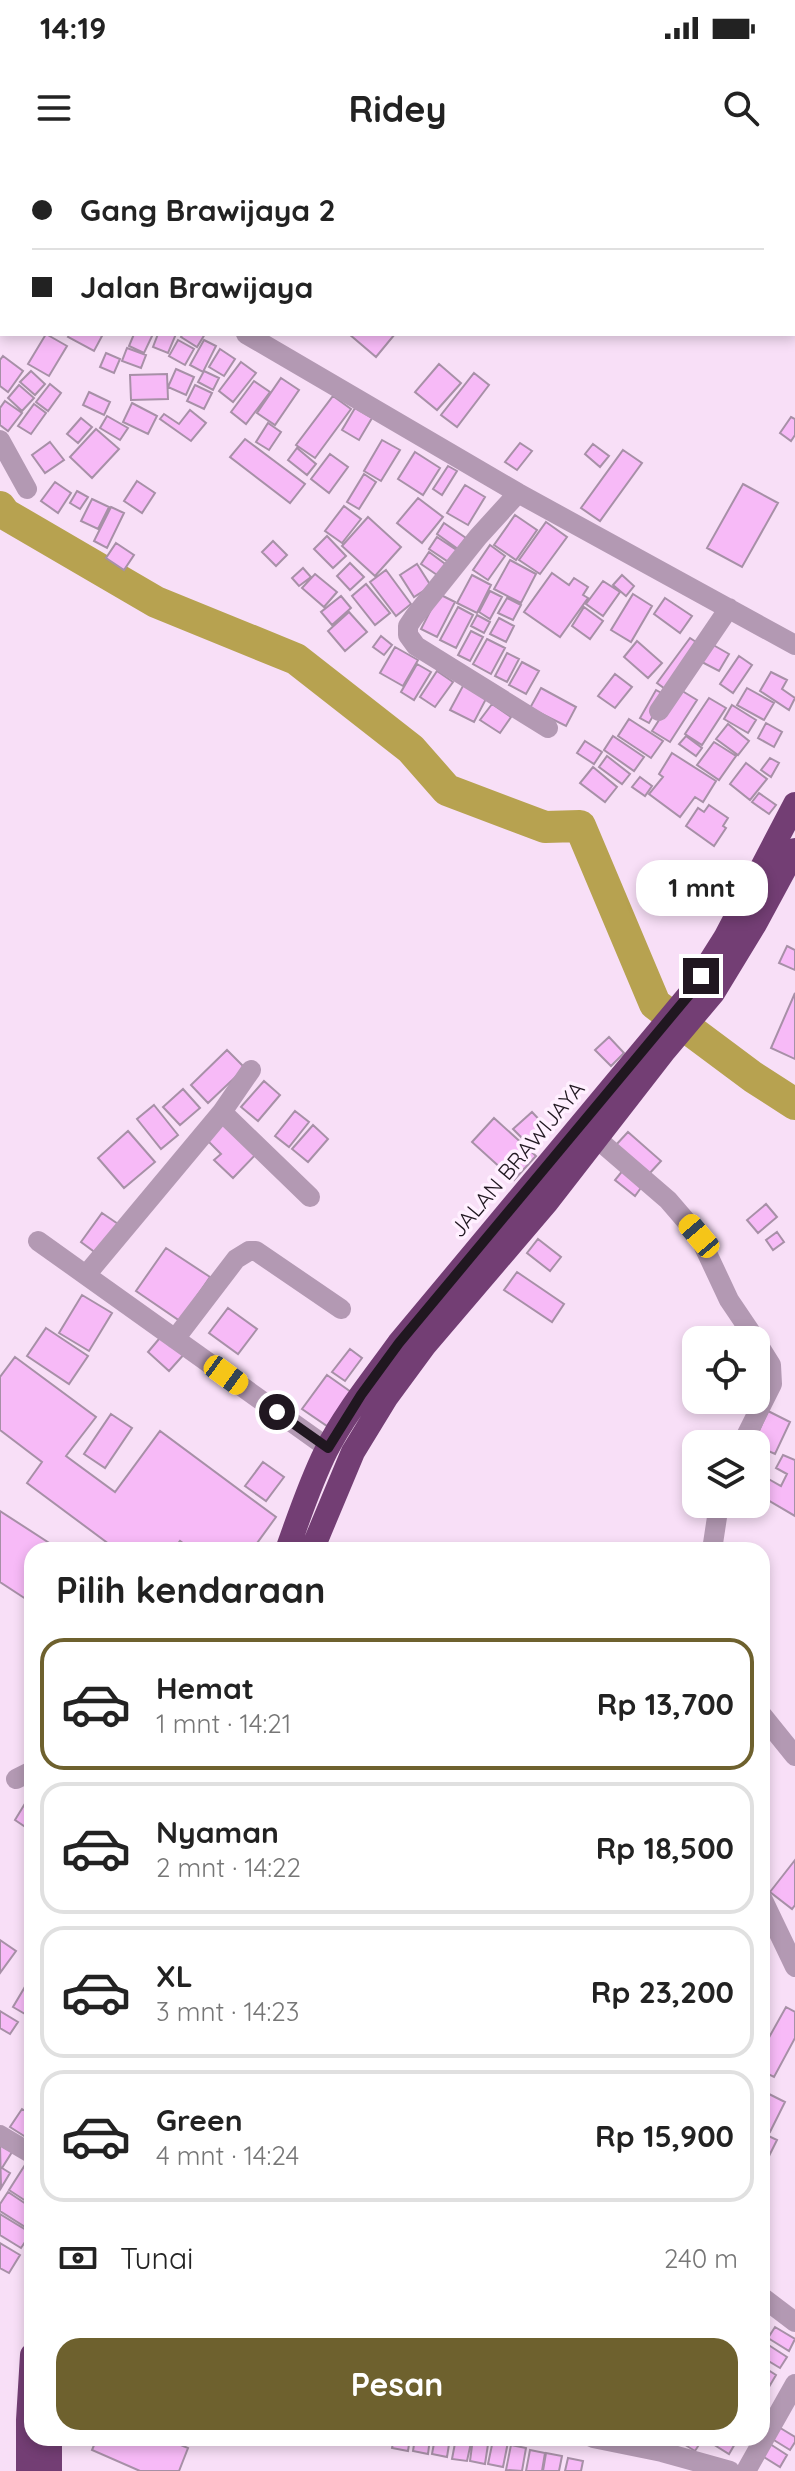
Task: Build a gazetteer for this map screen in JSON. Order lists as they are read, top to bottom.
{
  "streets": {
    "highway": ["JALAN BRAWIJAYA"]
  },
  "page": {
    "status": "14:19",
    "header": "Ridey",
    "banner": ["Gang Brawijaya 2", "Jalan Brawijaya"],
    "bubble": "1 mnt",
    "heading": "Pilih kendaraan",
    "list": [
      {
        "name": "Hemat",
        "note": "1 mnt · 14:21",
        "value": "Rp 13,700"
      },
      {
        "name": "Nyaman",
        "note": "2 mnt · 14:22",
        "value": "Rp 18,500"
      },
      {
        "name": "XL",
        "note": "3 mnt · 14:23",
        "value": "Rp 23,200"
      },
      {
        "name": "Green",
        "note": "4 mnt · 14:24",
        "value": "Rp 15,900"
      }
    ],
    "pay": ["Tunai", "240 m"],
    "buttons": "Pesan"
  }
}
